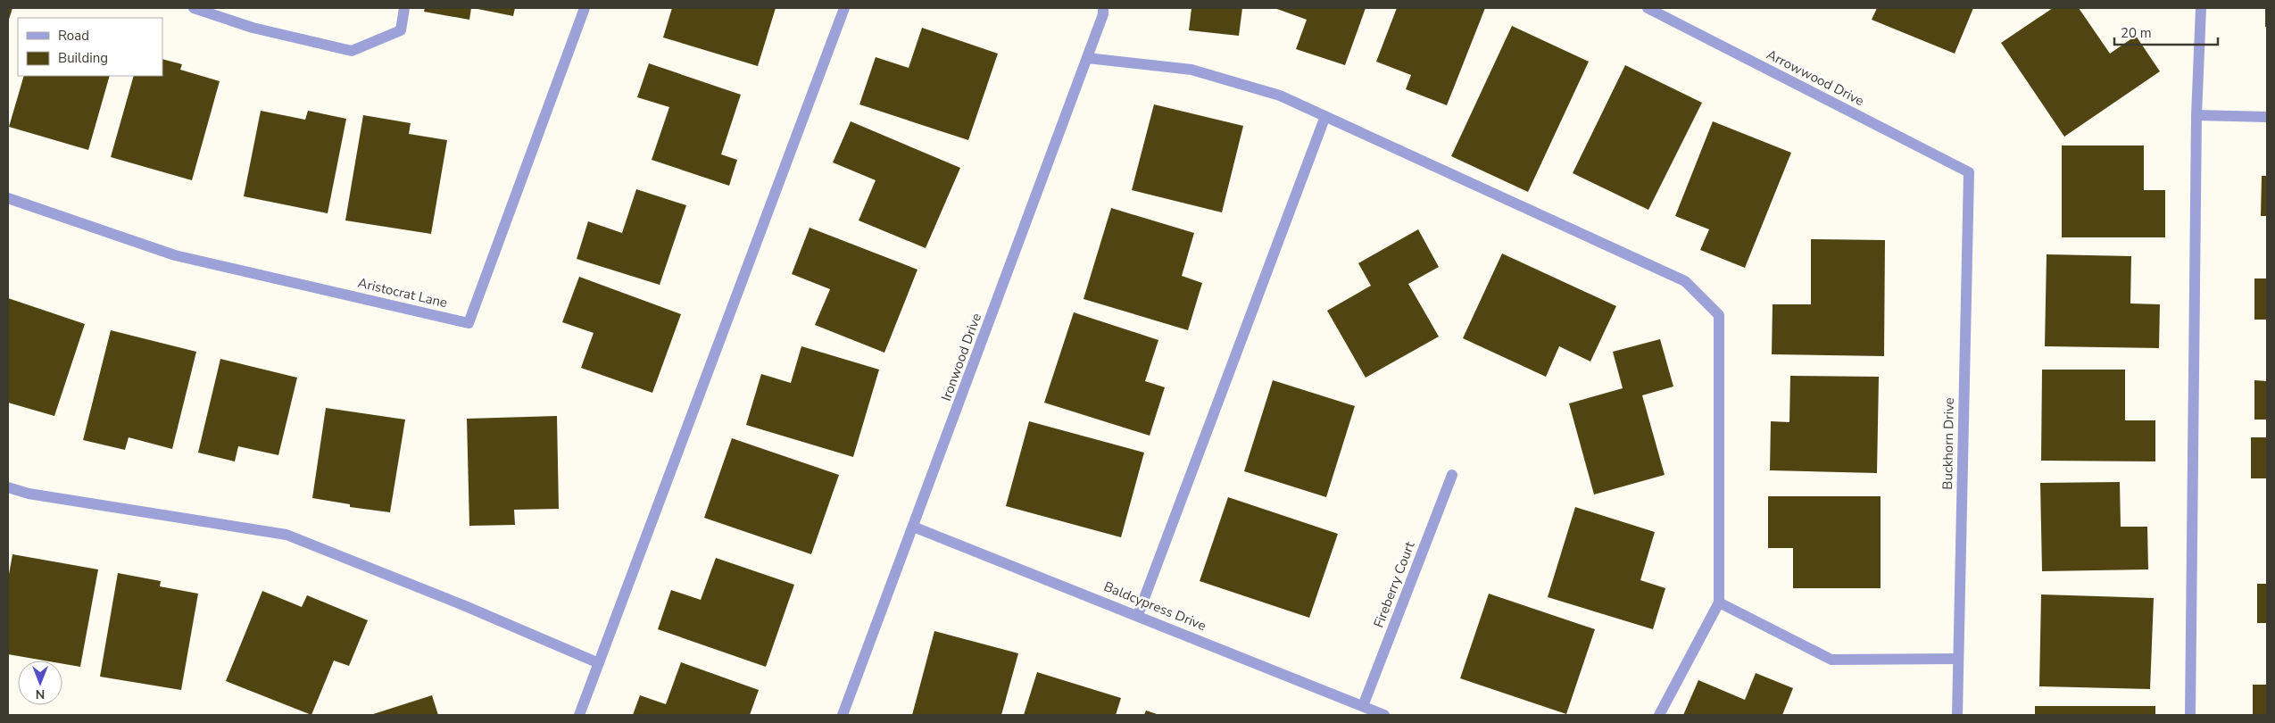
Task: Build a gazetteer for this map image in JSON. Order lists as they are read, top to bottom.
{
  "streets": {
    "street": [
      "Arrowwood Drive",
      "Aristocrat Lane",
      "Ironwood Drive",
      "Buckhorn Drive",
      "Fireberry Court",
      "Baldcypress Drive"
    ]
  },
  "crossings": [
    ["Arrowwood Drive", "Buckhorn Drive"],
    ["Ironwood Drive", "Baldcypress Drive"],
    ["Fireberry Court", "Baldcypress Drive"]
  ],
  "legend": ["Road", "Building"],
  "scale_bar": "20 m",
  "north": "bottom"
}
